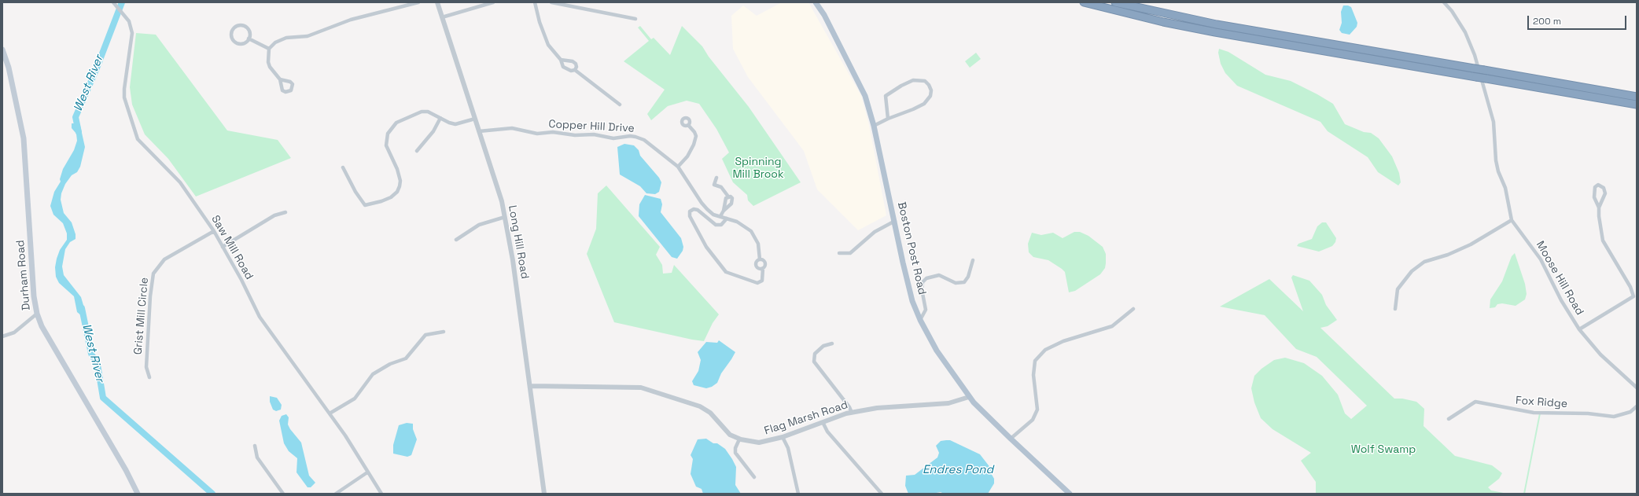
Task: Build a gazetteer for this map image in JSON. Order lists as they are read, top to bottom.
{
  "streets": {
    "main road": ["Boston Post Road", "Durham Road"],
    "street": [
      "Copper Hill Drive",
      "Long Hill Road",
      "Saw Mill Road",
      "Moose Hill Road",
      "Grist Mill Circle",
      "Fox Ridge",
      "Flag Marsh Road"
    ]
  },
  "crossings": [
    ["Copper Hill Drive", "Long Hill Road"],
    ["Long Hill Road", "Flag Marsh Road"],
    ["Saw Mill Road", "Grist Mill Circle"],
    ["Boston Post Road", "Flag Marsh Road"]
  ],
  "water": ["West River", "Endres Pond"],
  "parks": ["Spinning Mill Brook", "Wolf Swamp"],
  "scale_bar": "200 m"
}
